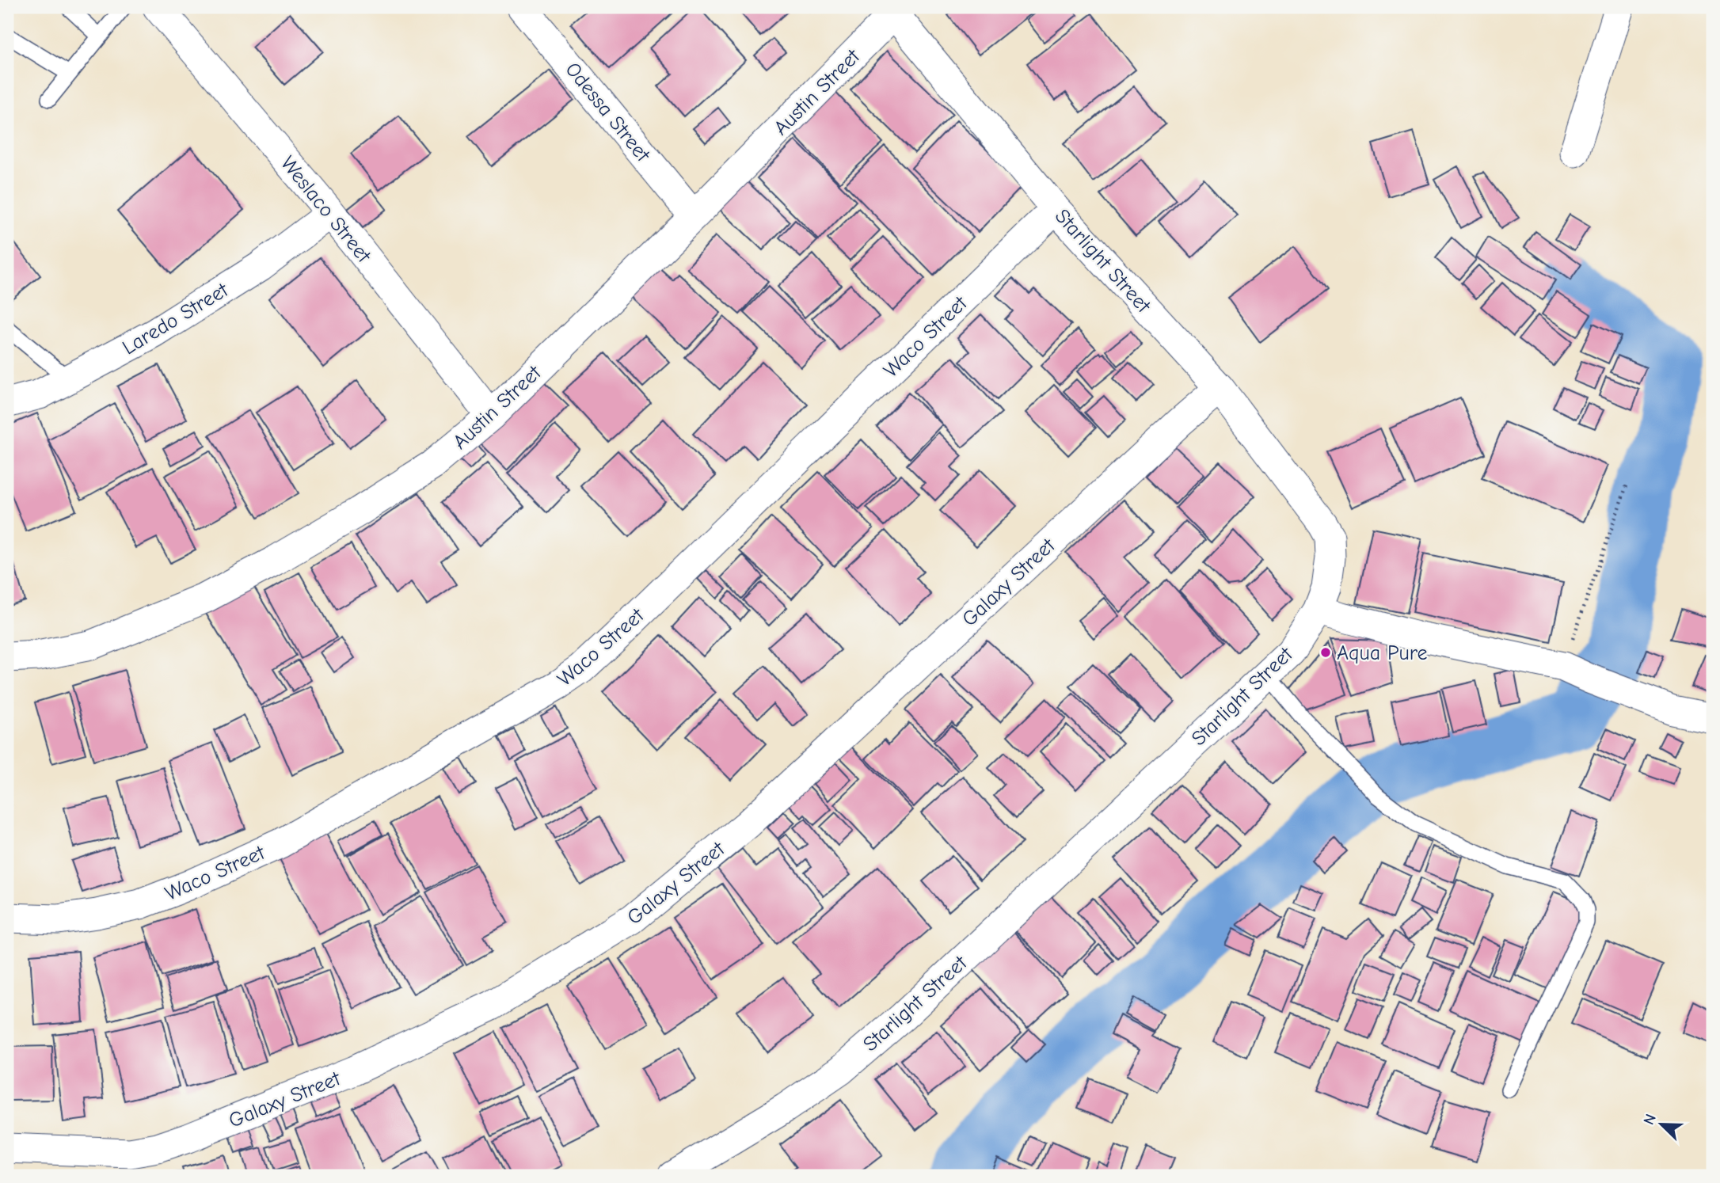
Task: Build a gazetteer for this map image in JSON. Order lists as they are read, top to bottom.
{
  "streets": {
    "street": [
      "Austin Street",
      "Odessa Street",
      "Weslaco Street",
      "Starlight Street",
      "Laredo Street",
      "Waco Street",
      "Galaxy Street"
    ]
  },
  "crossings": [
    ["Austin Street", "Odessa Street"],
    ["Austin Street", "Weslaco Street"],
    ["Austin Street", "Starlight Street"],
    ["Weslaco Street", "Laredo Street"],
    ["Starlight Street", "Waco Street"],
    ["Starlight Street", "Galaxy Street"]
  ],
  "places": ["Aqua Pure"],
  "north": "top left"
}
